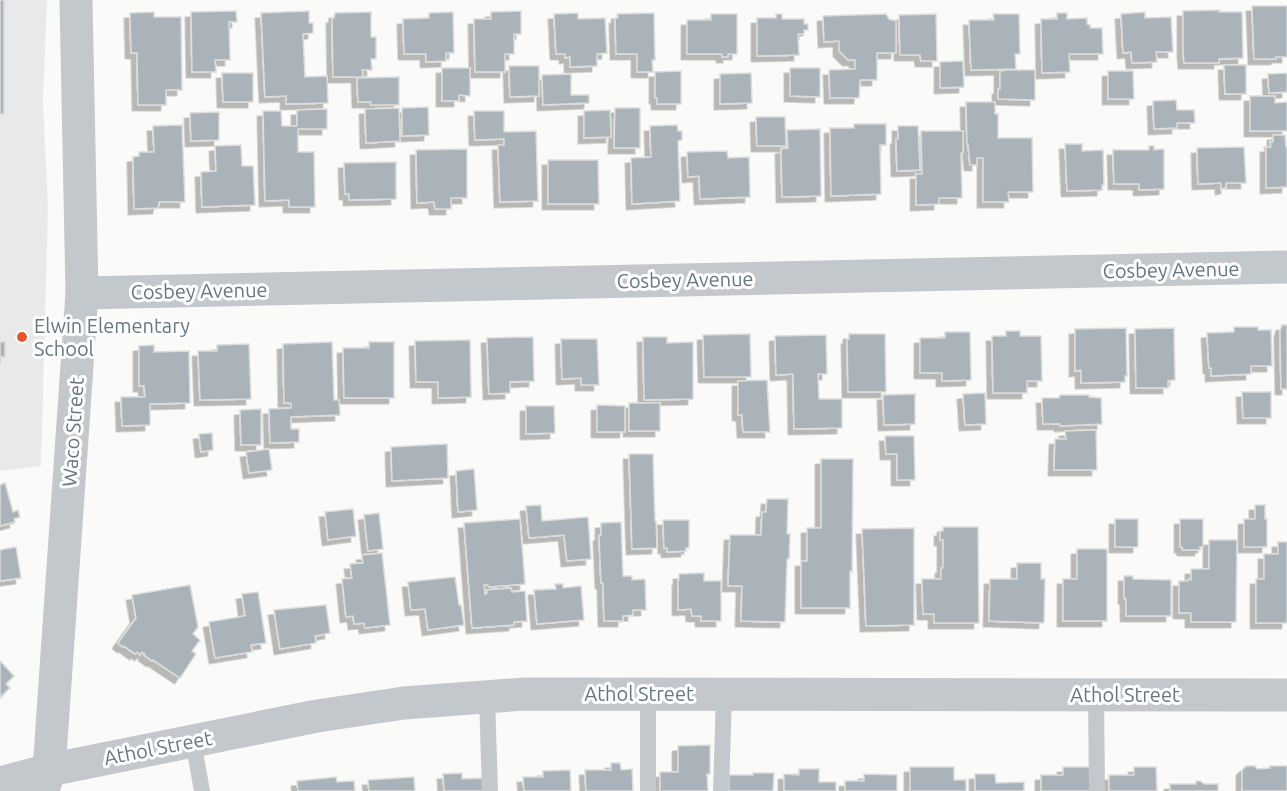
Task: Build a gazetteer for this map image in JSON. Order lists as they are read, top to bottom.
{
  "streets": {
    "street": ["Cosbey Avenue", "Waco Street", "Athol Street"]
  },
  "crossings": [
    ["Cosbey Avenue", "Waco Street"],
    ["Waco Street", "Athol Street"]
  ],
  "places": ["Elwin Elementary School"]
}
